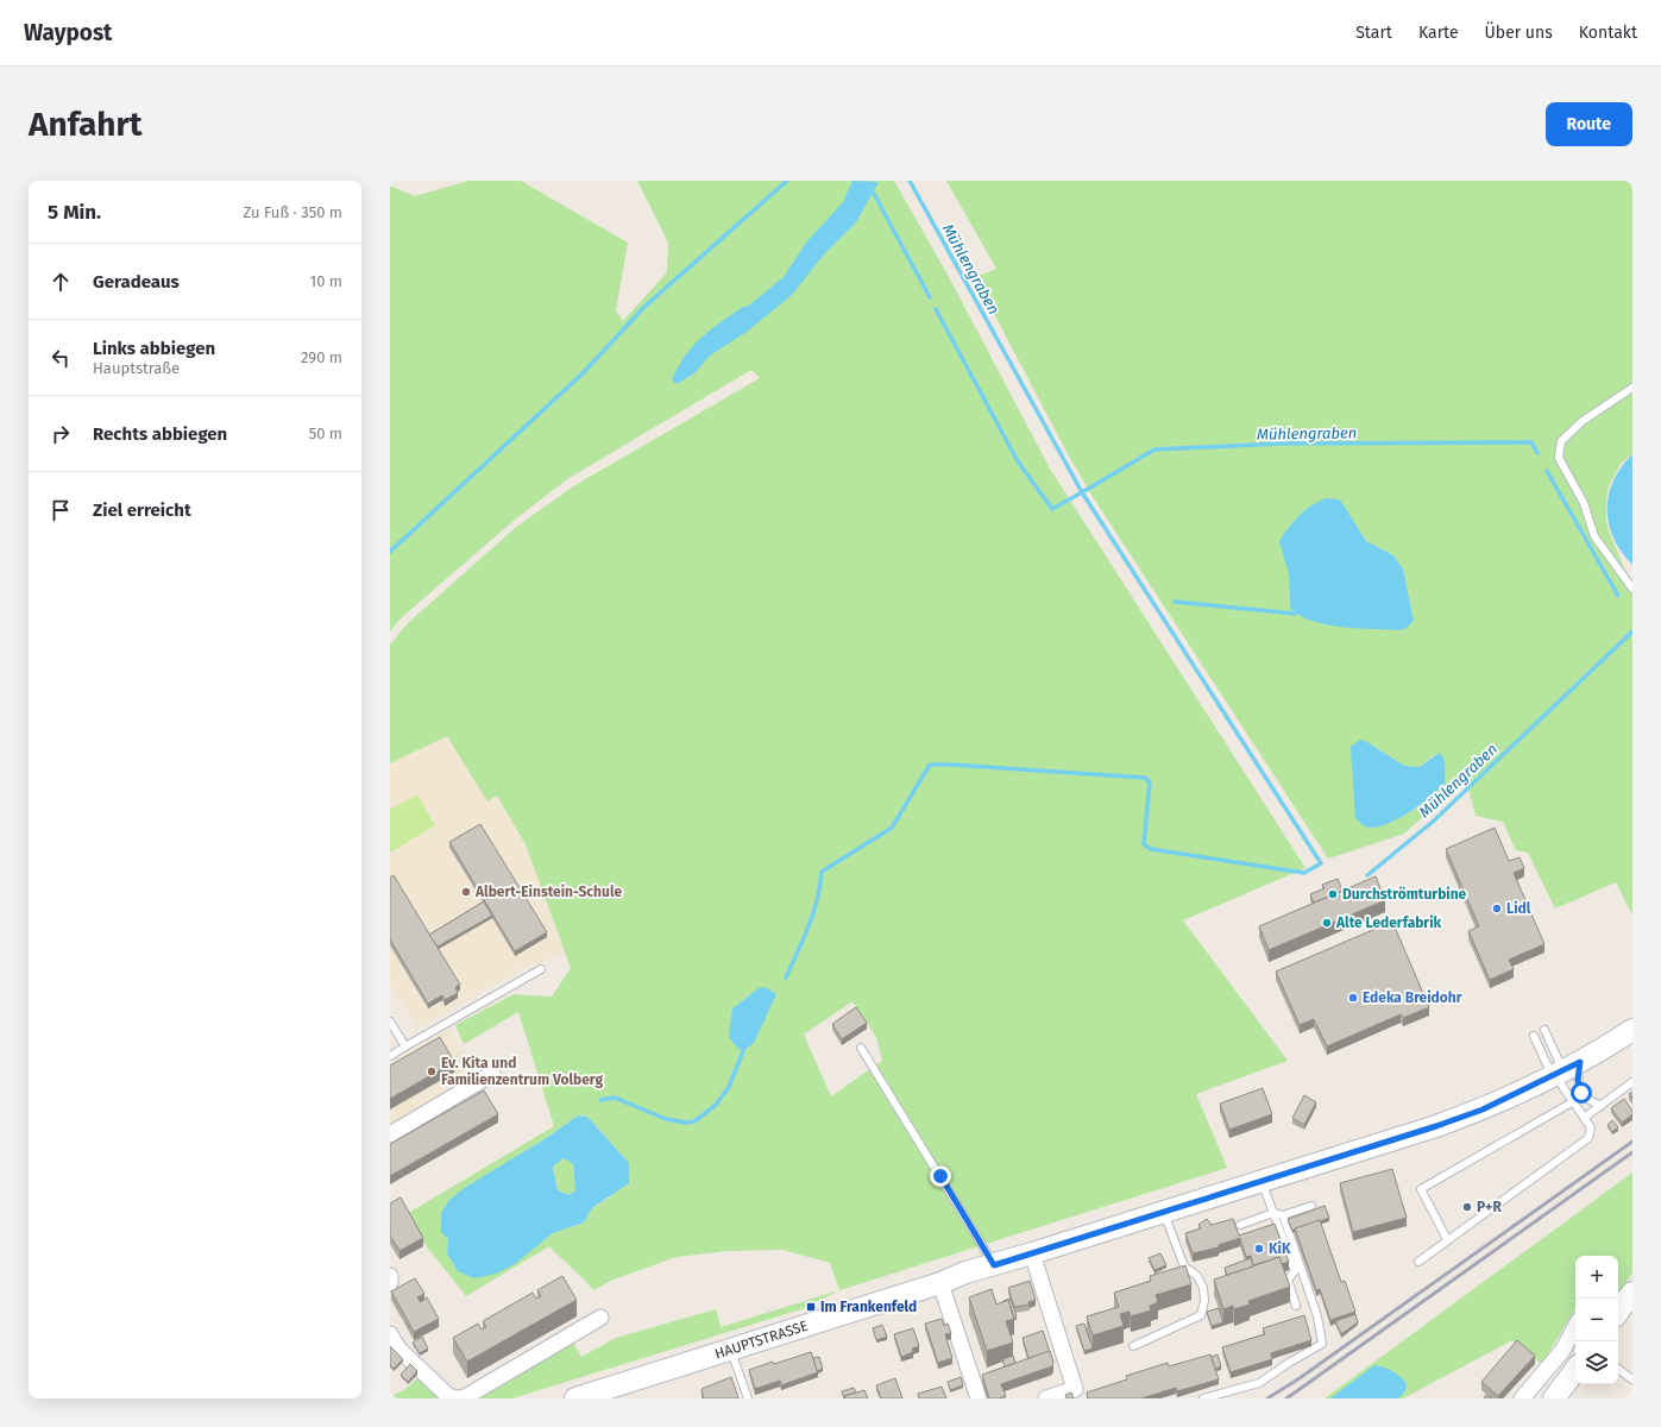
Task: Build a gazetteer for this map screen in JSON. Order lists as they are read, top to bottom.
{
  "streets": {
    "main road": ["HAUPTSTRASSE"]
  },
  "water": ["Mühlengraben"],
  "places": {
    "other": [
      "Albert-Einstein-Schule",
      "Durchströmturbine",
      "Lidl",
      "Alte Lederfabrik",
      "Edeka Breidohr",
      "Ev. Kita und Familienzentrum Volberg",
      "P+R",
      "KiK"
    ],
    "transit": ["Im Frankenfeld"]
  },
  "page": {
    "header": "Waypost",
    "nav": [
      "Start",
      "Karte",
      "Über uns",
      "Kontakt"
    ],
    "buttons": "Route",
    "title": "Anfahrt",
    "heading": ["5 Min.", "Zu Fuß · 350 m"],
    "list": [
      ["Geradeaus", "10 m"],
      ["Links abbiegen", "Hauptstraße", "290 m"],
      ["Rechts abbiegen", "50 m"],
      "Ziel erreicht"
    ],
    "map_buttons": ["+", "−"]
  }
}
